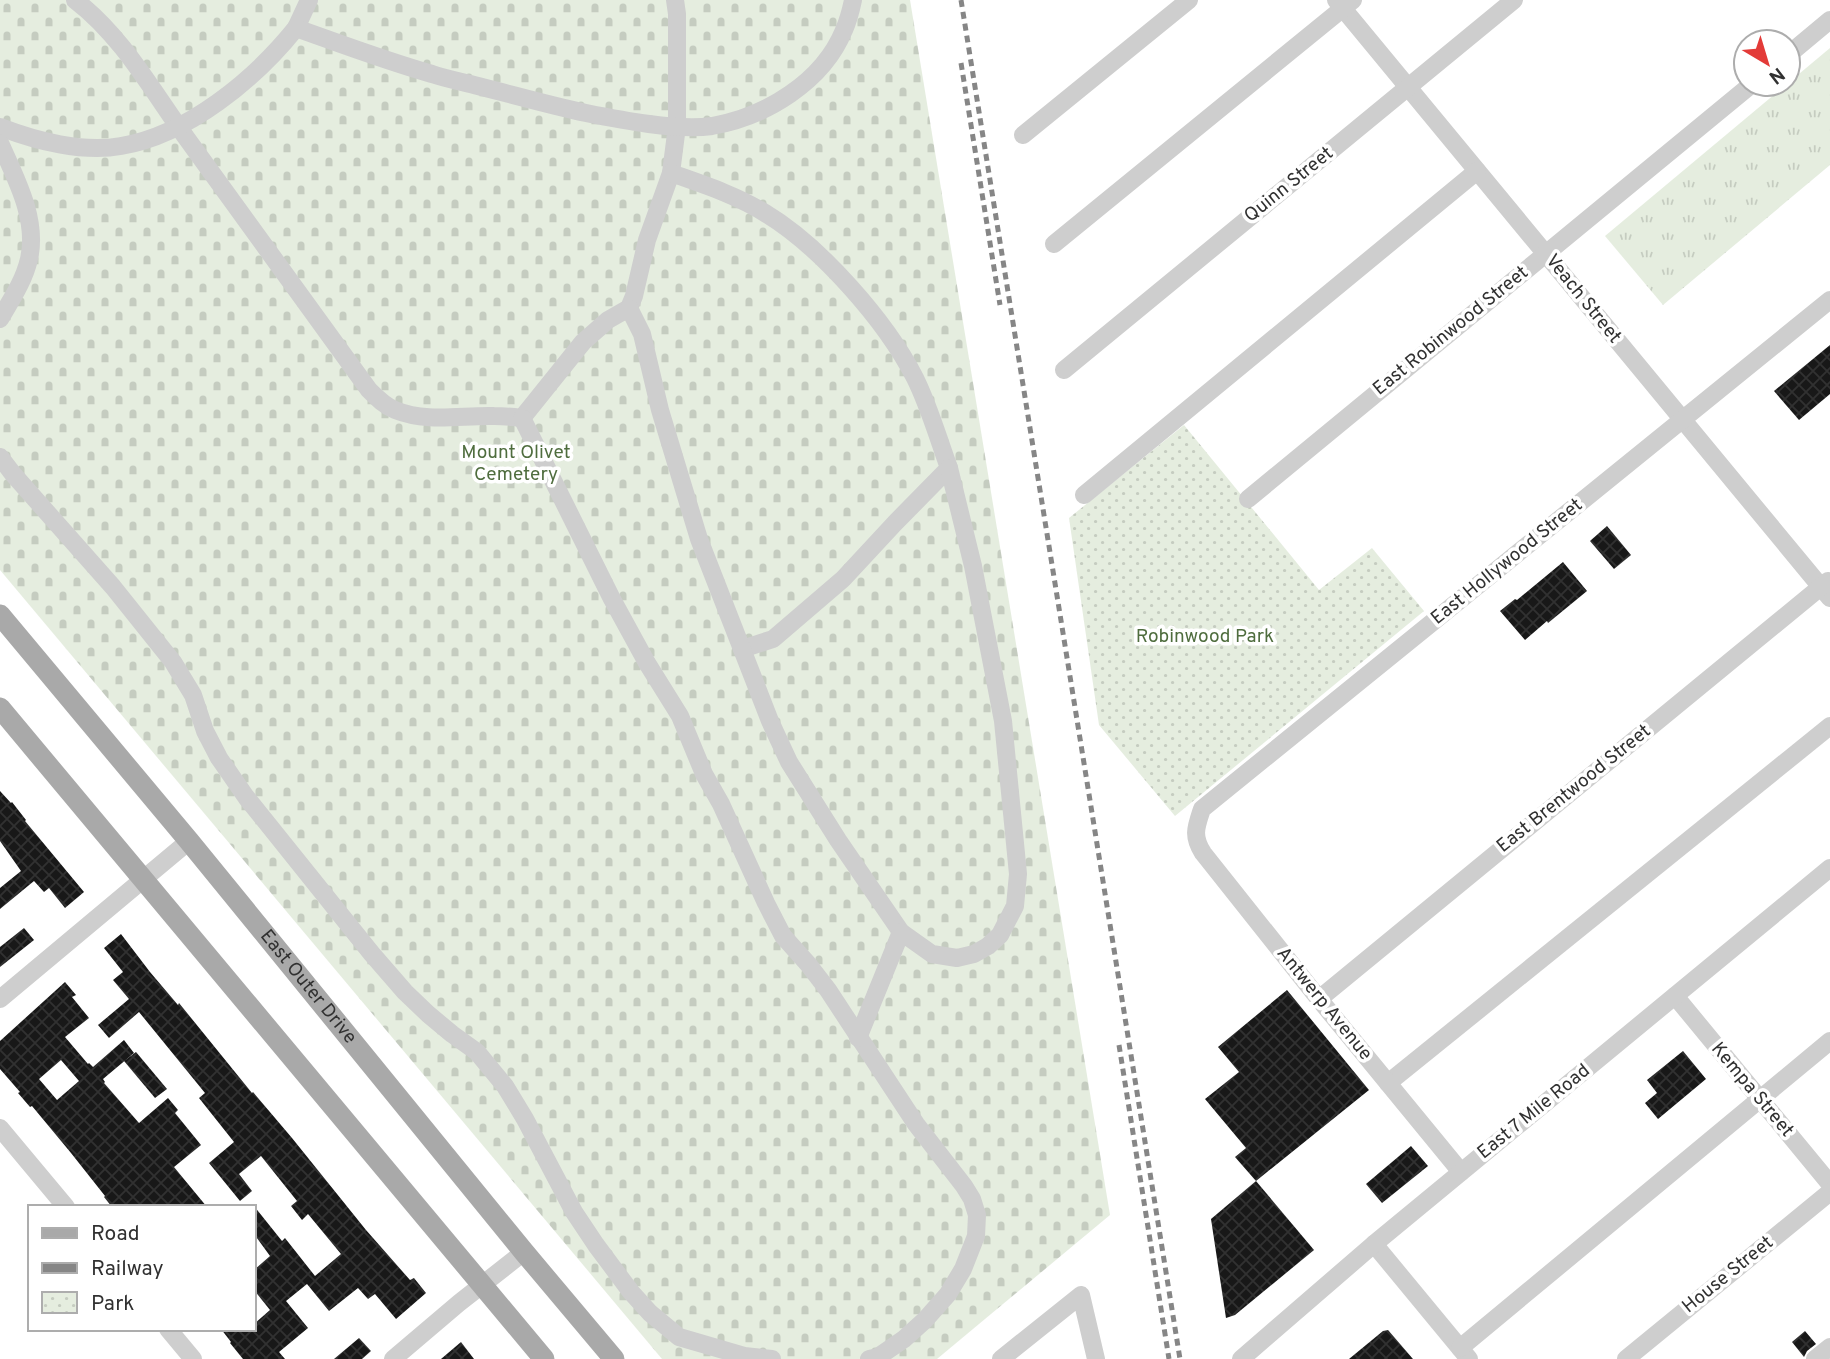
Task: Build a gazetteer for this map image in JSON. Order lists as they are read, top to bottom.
{
  "streets": {
    "main road": ["East Outer Drive"],
    "street": [
      "Quinn Street",
      "Veach Street",
      "East Robinwood Street",
      "East Hollywood Street",
      "East Brentwood Street",
      "Antwerp Avenue",
      "Kempa Street",
      "East 7 Mile Road",
      "House Street"
    ]
  },
  "crossings": [
    ["Quinn Street", "Veach Street"],
    ["Veach Street", "East Robinwood Street"],
    ["Veach Street", "East Hollywood Street"],
    ["Veach Street", "East Brentwood Street"],
    ["East Hollywood Street", "Antwerp Avenue"],
    ["East Brentwood Street", "Antwerp Avenue"],
    ["Antwerp Avenue", "East 7 Mile Road"],
    ["Kempa Street", "East 7 Mile Road"]
  ],
  "parks": ["Mount Olivet Cemetery", "Robinwood Park"],
  "legend": ["Road", "Railway", "Park"],
  "north": "bottom right"
}
